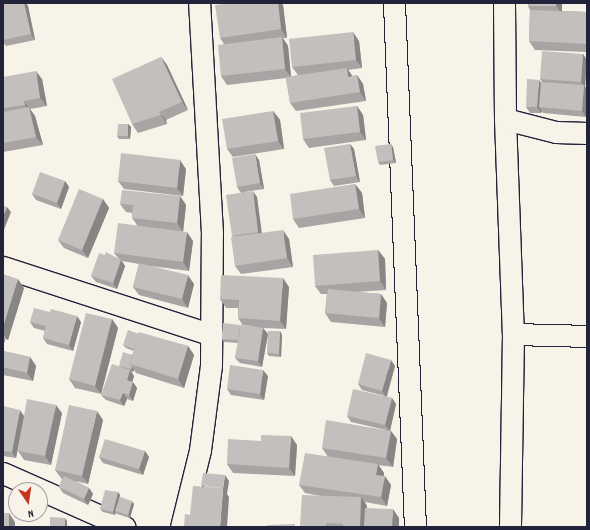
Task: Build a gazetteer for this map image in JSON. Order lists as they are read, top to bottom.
{
  "north": "bottom"
}
